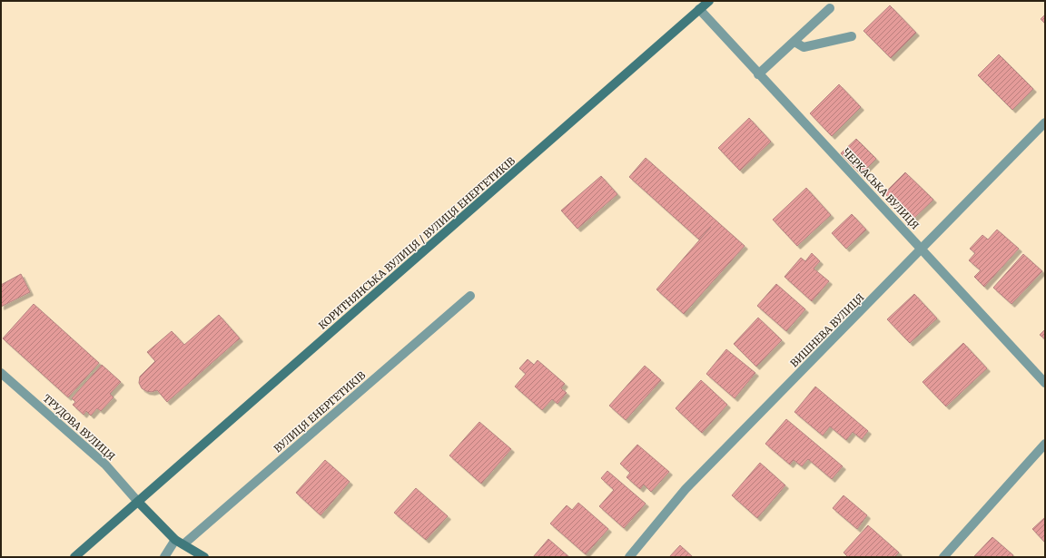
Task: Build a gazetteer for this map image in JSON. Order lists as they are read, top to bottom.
{
  "streets": {
    "street": [
      "ЧЕРКАСЬКА ВУЛИЦЯ",
      "КОРИТНЯНСЬКА ВУЛИЦЯ / ВУЛИЦЯ ЕНЕРГЕТИКІВ",
      "ВИШНЕВА ВУЛИЦЯ",
      "ВУЛИЦЯ ЕНЕРГЕТИКІВ",
      "ТРУДОВА ВУЛИЦЯ"
    ]
  },
  "crossings": [
    ["ЧЕРКАСЬКА ВУЛИЦЯ", "КОРИТНЯНСЬКА ВУЛИЦЯ / ВУЛИЦЯ ЕНЕРГЕТИКІВ"],
    ["ЧЕРКАСЬКА ВУЛИЦЯ", "ВИШНЕВА ВУЛИЦЯ"],
    ["КОРИТНЯНСЬКА ВУЛИЦЯ / ВУЛИЦЯ ЕНЕРГЕТИКІВ", "ТРУДОВА ВУЛИЦЯ"]
  ]
}
